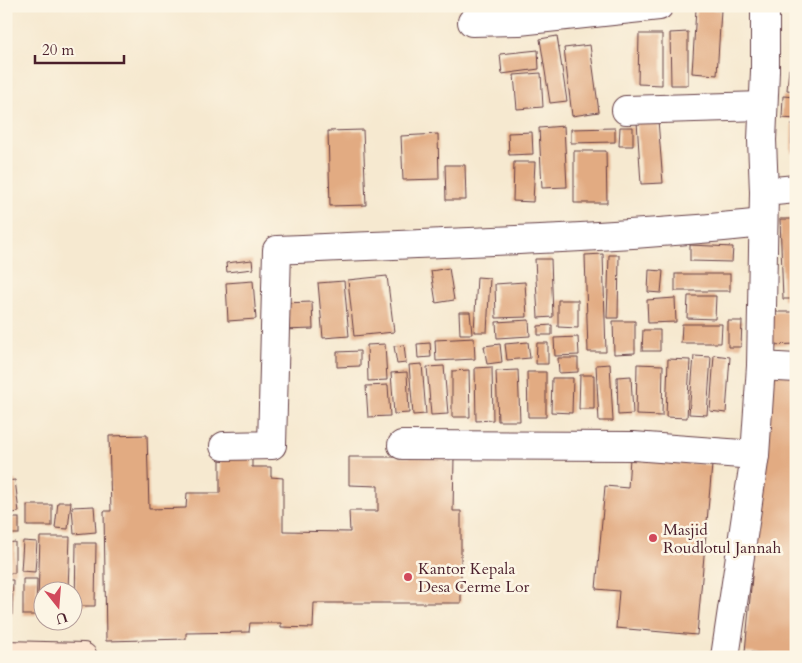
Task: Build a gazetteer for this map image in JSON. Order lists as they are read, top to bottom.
{
  "places": ["Masjid Roudlotul Jannah", "Kantor Kepala Desa Cerme Lor"],
  "scale_bar": "20 m",
  "north": "bottom"
}
